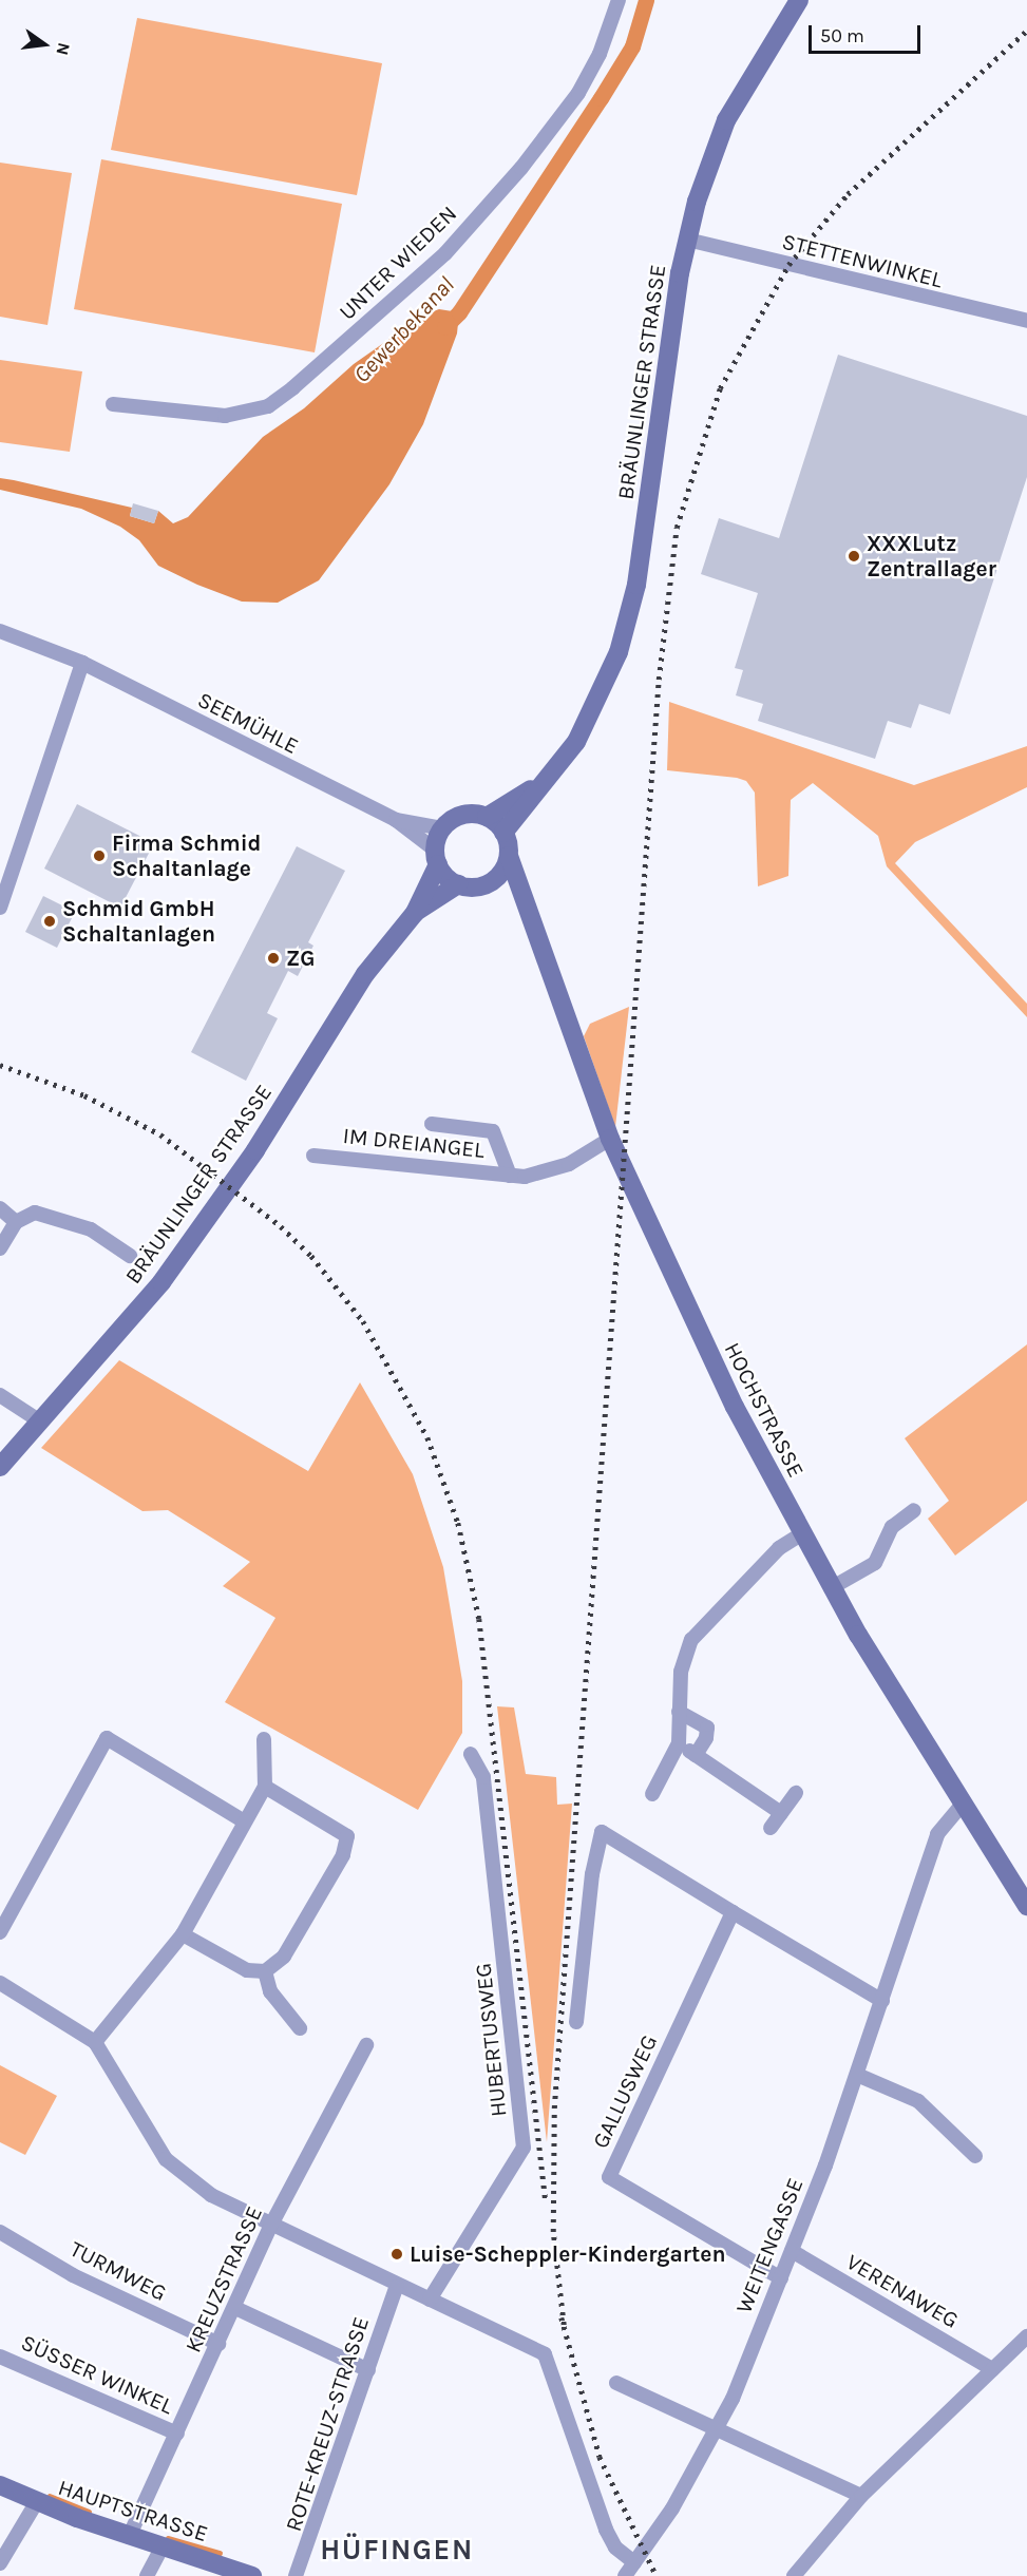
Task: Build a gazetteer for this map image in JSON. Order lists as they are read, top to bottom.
{
  "streets": {
    "main road": ["BRÄUNLINGER STRASSE", "HOCHSTRASSE", "HAUPTSTRASSE"],
    "street": [
      "STETTENWINKEL",
      "UNTER WIEDEN",
      "SEEMÜHLE",
      "IM DREIANGEL",
      "HUBERTUSWEG",
      "GALLUSWEG",
      "WEITENGASSE",
      "TURMWEG",
      "KREUZSTRASSE",
      "VERENAWEG",
      "SÜSSER WINKEL",
      "ROTE-KREUZ-STRASSE"
    ]
  },
  "crossings": [
    ["STETTENWINKEL", "BRÄUNLINGER STRASSE"],
    ["BRÄUNLINGER STRASSE", "SEEMÜHLE"],
    ["BRÄUNLINGER STRASSE", "HOCHSTRASSE"],
    ["SEEMÜHLE", "HOCHSTRASSE"],
    ["IM DREIANGEL", "HOCHSTRASSE"],
    ["HOCHSTRASSE", "WEITENGASSE"],
    ["GALLUSWEG", "WEITENGASSE"],
    ["WEITENGASSE", "VERENAWEG"],
    ["TURMWEG", "KREUZSTRASSE"],
    ["KREUZSTRASSE", "SÜSSER WINKEL"],
    ["KREUZSTRASSE", "HAUPTSTRASSE"]
  ],
  "districts": ["HÜFINGEN"],
  "water": ["Gewerbekanal"],
  "places": [
    "XXXLutz Zentrallager",
    "Firma Schmid Schaltanlage",
    "Schmid GmbH Schaltanlagen",
    "ZG",
    "Luise-Scheppler-Kindergarten"
  ],
  "scale_bar": "50 m",
  "north": "right"
}
